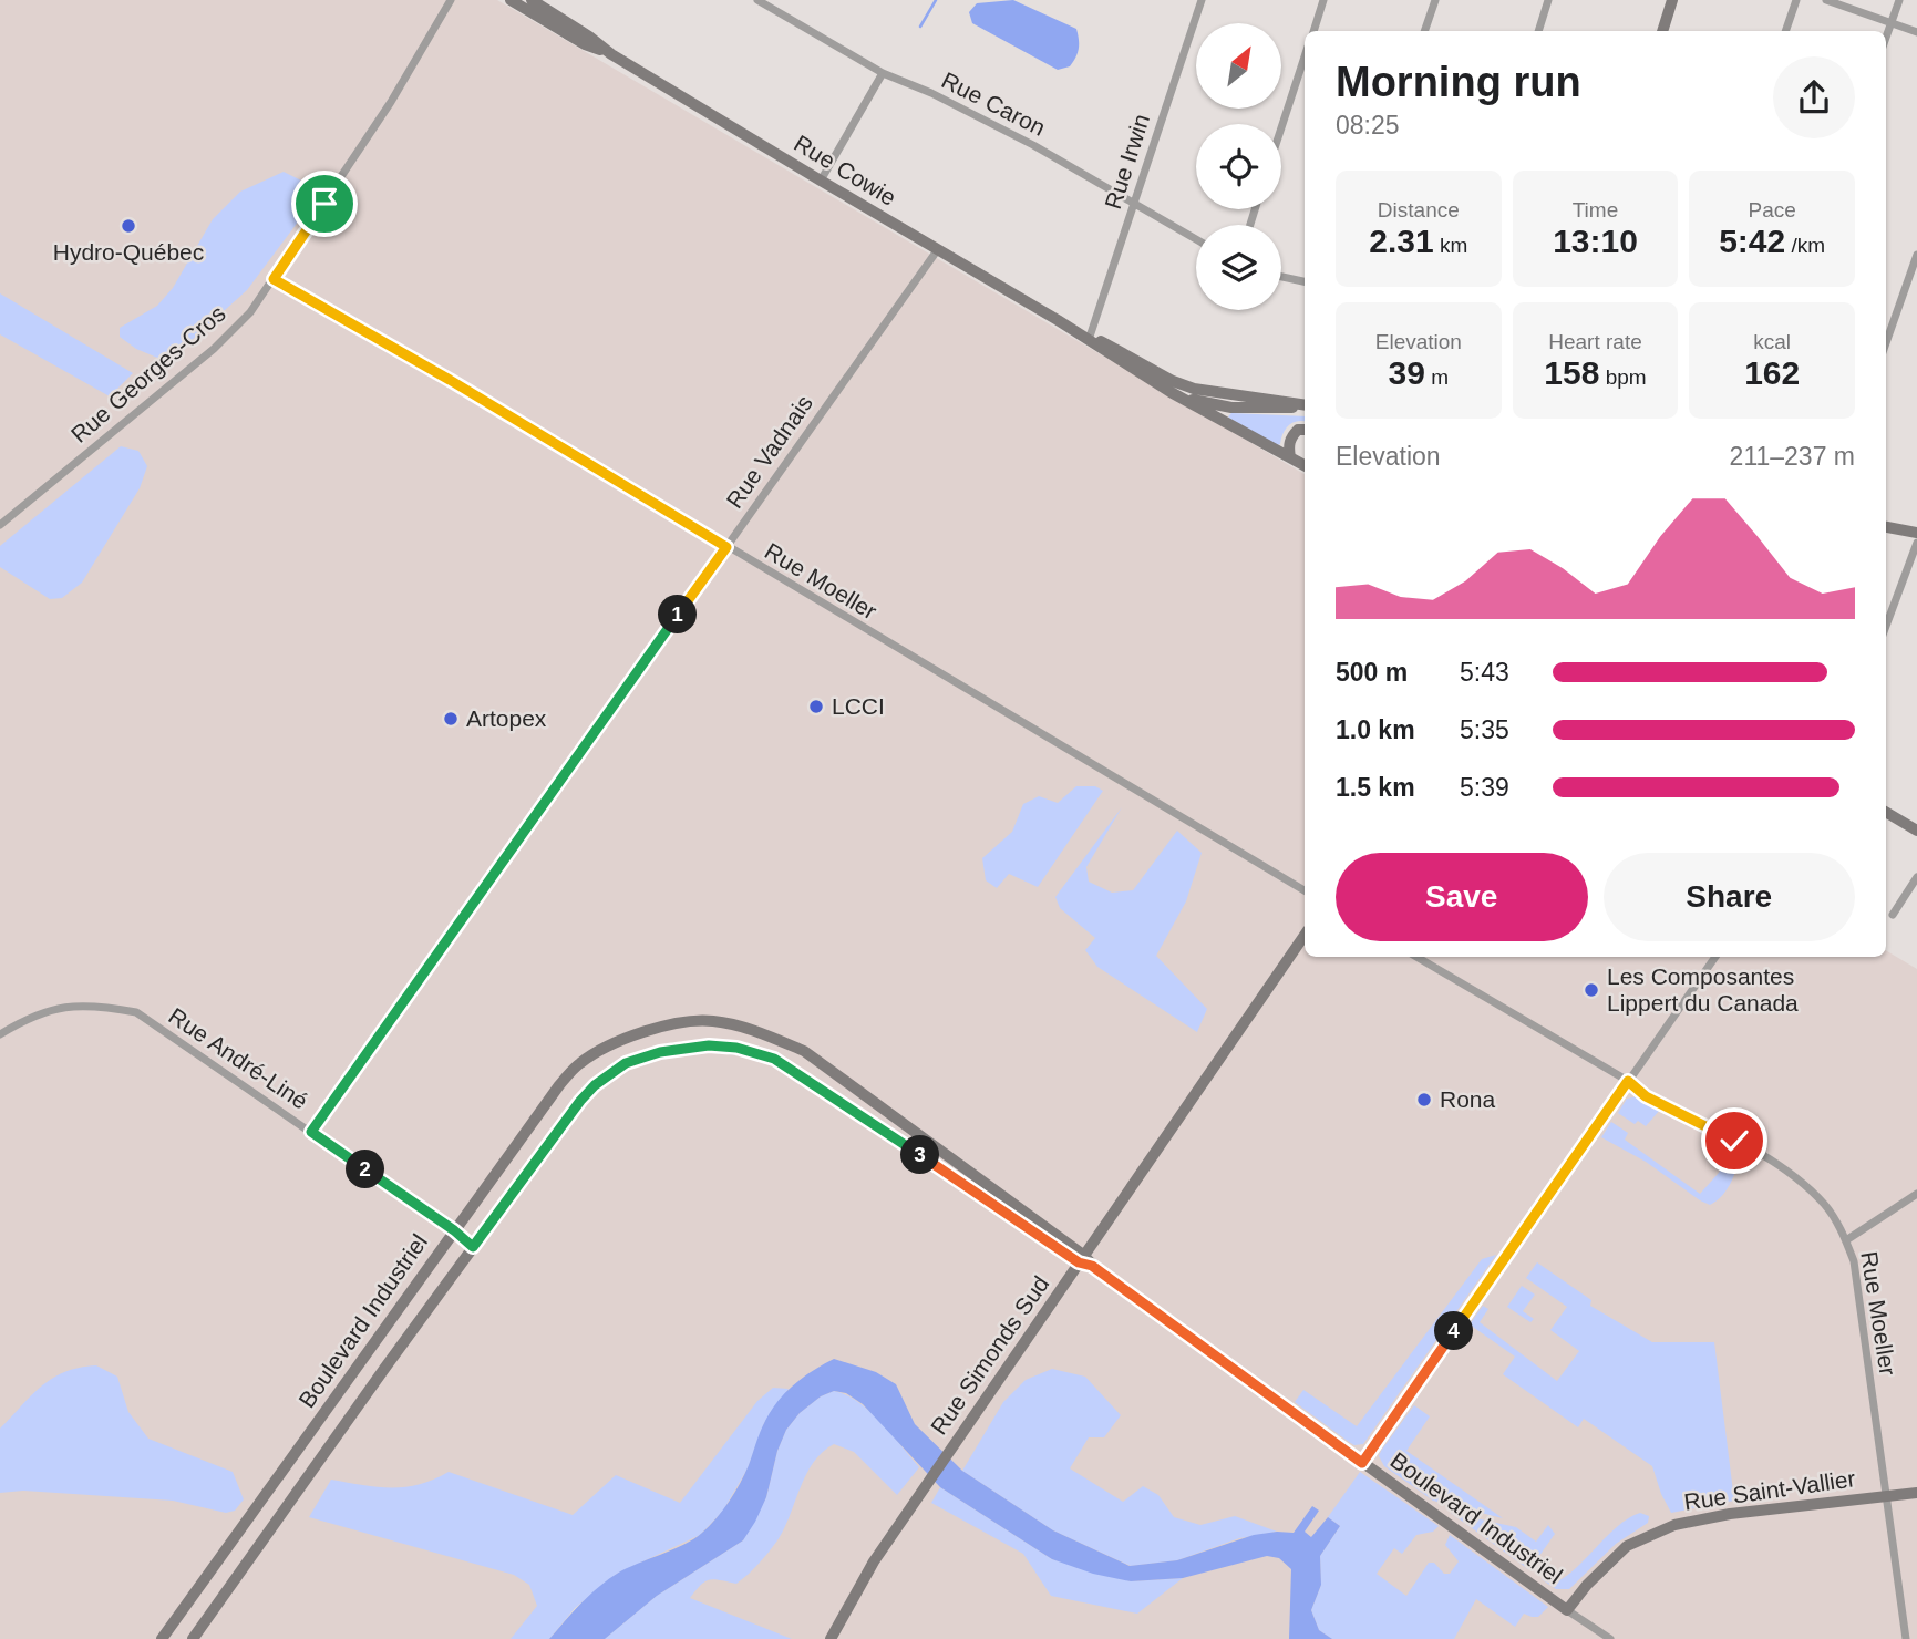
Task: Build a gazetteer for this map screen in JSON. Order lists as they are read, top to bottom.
{
  "streets": {
    "street": [
      "Rue Caron",
      "Rue Irwin",
      "Rue Cowie",
      "Rue Georges-Cros",
      "Rue Vadnais",
      "Rue Moeller",
      "Rue André-Liné",
      "Boulevard Industriel",
      "Rue Simonds Sud",
      "Rue Saint-Vallier"
    ]
  },
  "crossings": [
    ["Rue Caron", "Rue Irwin"],
    ["Rue Irwin", "Rue Cowie"],
    ["Rue Cowie", "Rue Vadnais"],
    ["Rue Georges-Cros", "Rue Moeller"],
    ["Rue Vadnais", "Rue Moeller"],
    ["Rue Vadnais", "Rue André-Liné"],
    ["Rue Moeller", "Rue Saint-Vallier"],
    ["Rue André-Liné", "Boulevard Industriel"],
    ["Boulevard Industriel", "Rue Simonds Sud"],
    ["Boulevard Industriel", "Rue Saint-Vallier"]
  ],
  "places": [
    "Hydro-Québec",
    "LCCI",
    "Artopex",
    "Les Composantes Lippert du Canada",
    "Rona"
  ],
  "north": "top right",
  "page": {
    "heading": ["Morning run", "08:25"],
    "stats": [
      ["Distance", "2.31 km"],
      ["Time", "13:10"],
      ["Pace", "5:42 /km"],
      ["Elevation", "39 m"],
      ["Heart rate", "158 bpm"],
      ["kcal", "162"]
    ],
    "chart": ["Elevation", "211–237 m"],
    "pins": [
      "1",
      "3",
      "2",
      "4"
    ],
    "list": [
      {
        "name": "500 m",
        "note": "5:43"
      },
      {
        "name": "1.0 km",
        "note": "5:35"
      },
      {
        "name": "1.5 km",
        "note": "5:39"
      }
    ],
    "buttons": ["Save", "Share"]
  }
}
